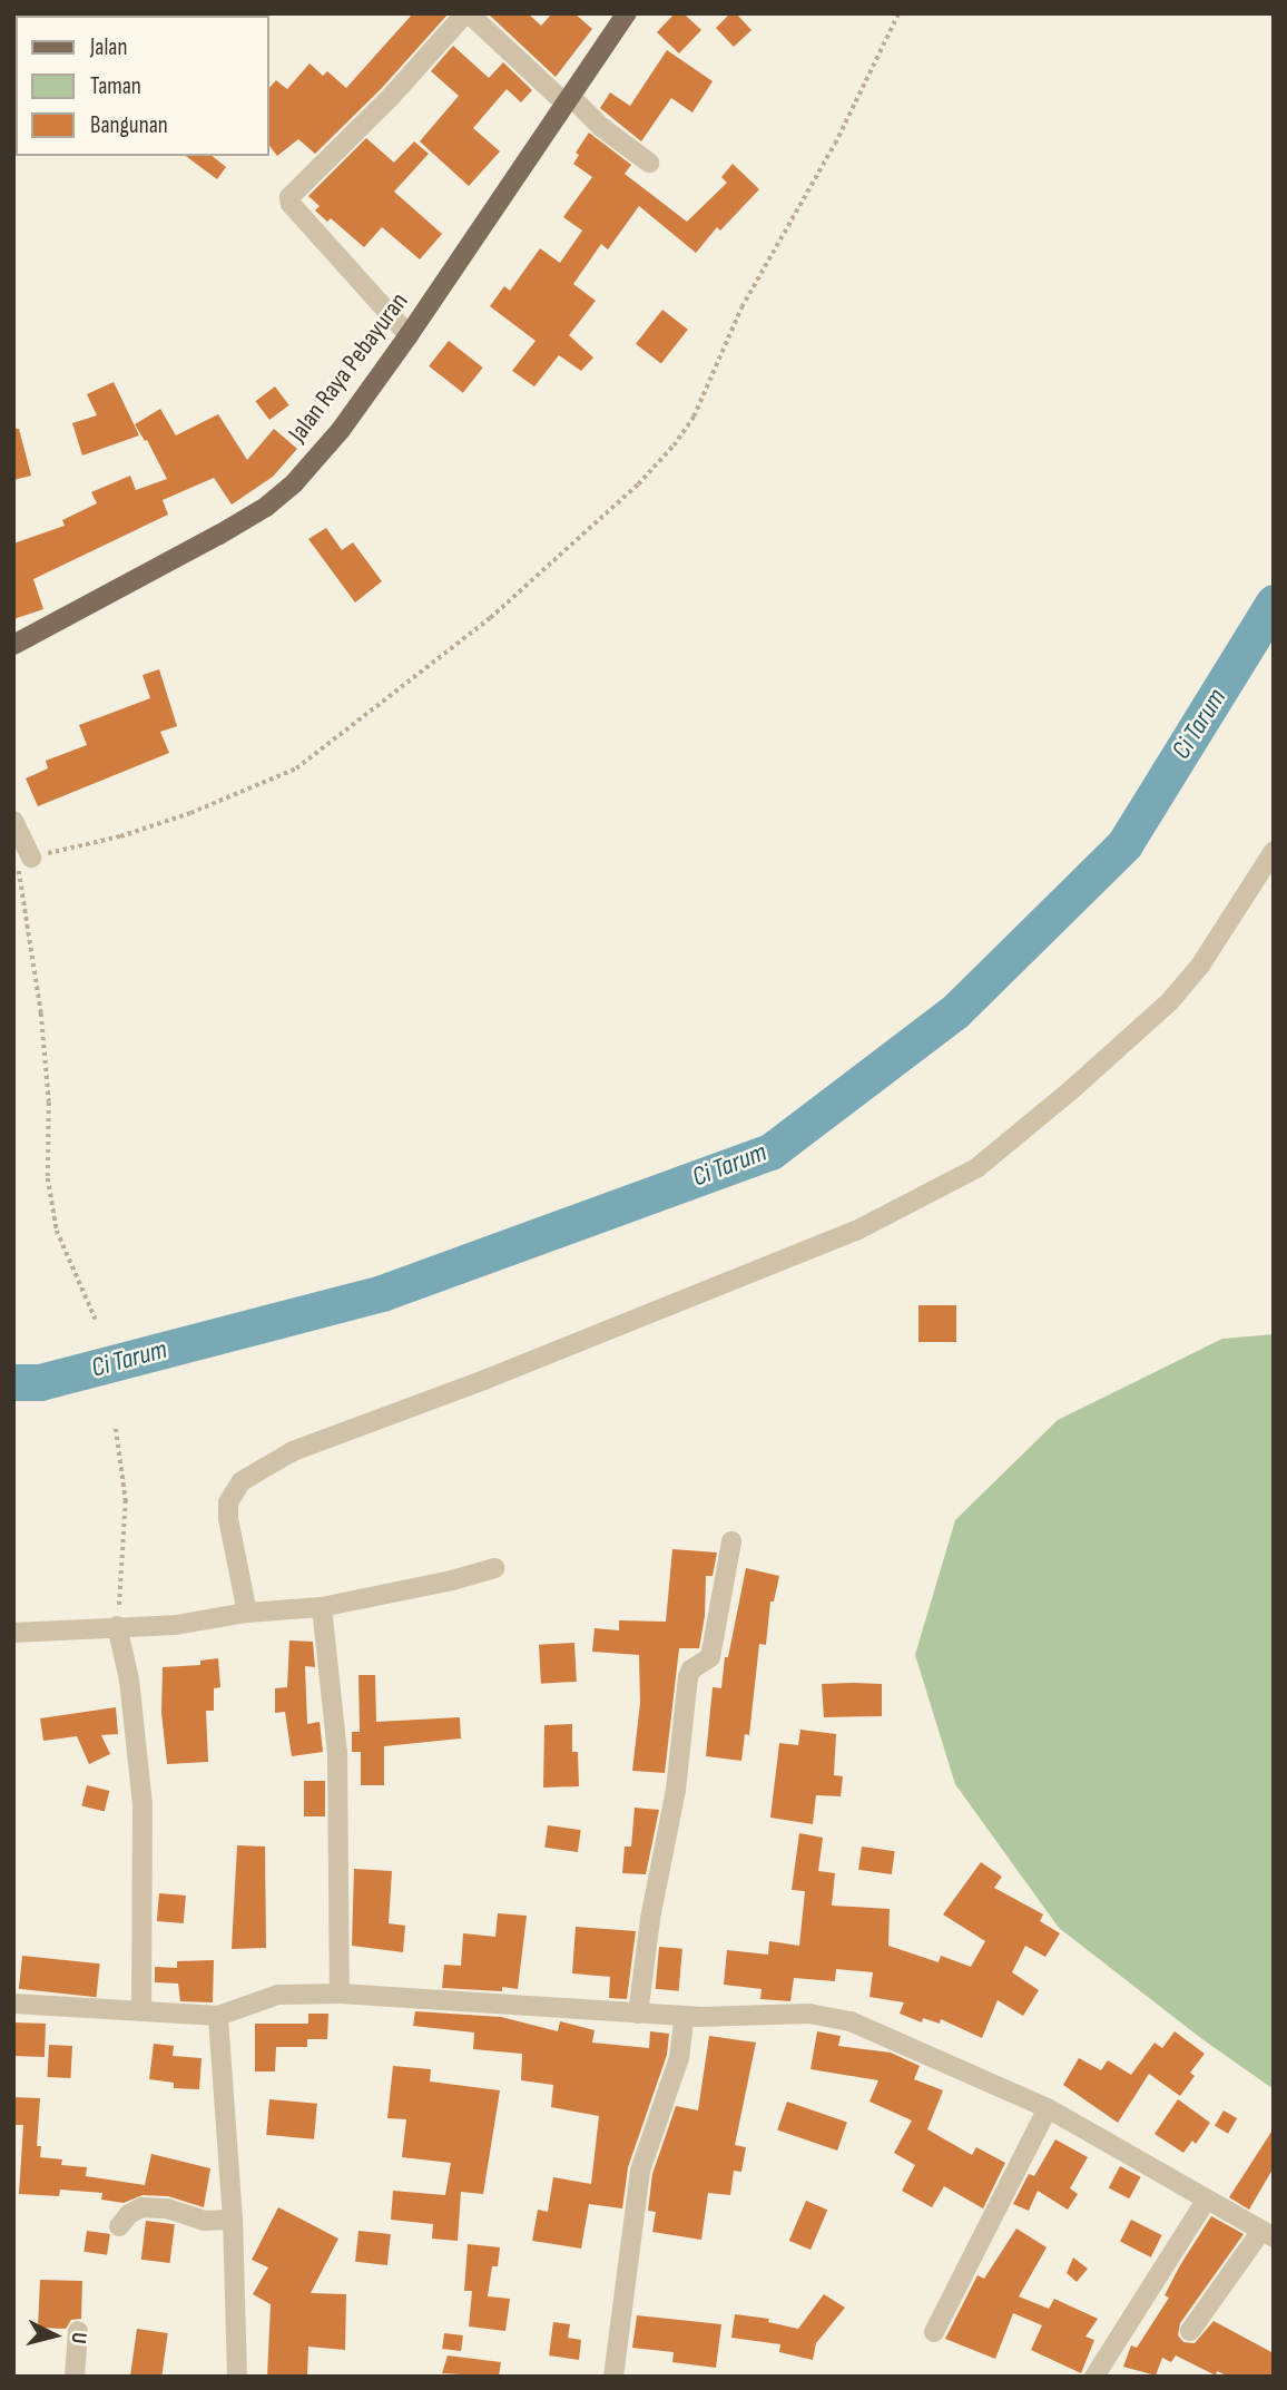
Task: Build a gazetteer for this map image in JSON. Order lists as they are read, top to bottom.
{
  "streets": {
    "main road": ["Jalan Raya Pebayuran"]
  },
  "water": ["Ci Tarum"],
  "legend": ["Jalan", "Taman", "Bangunan"],
  "north": "right"
}
